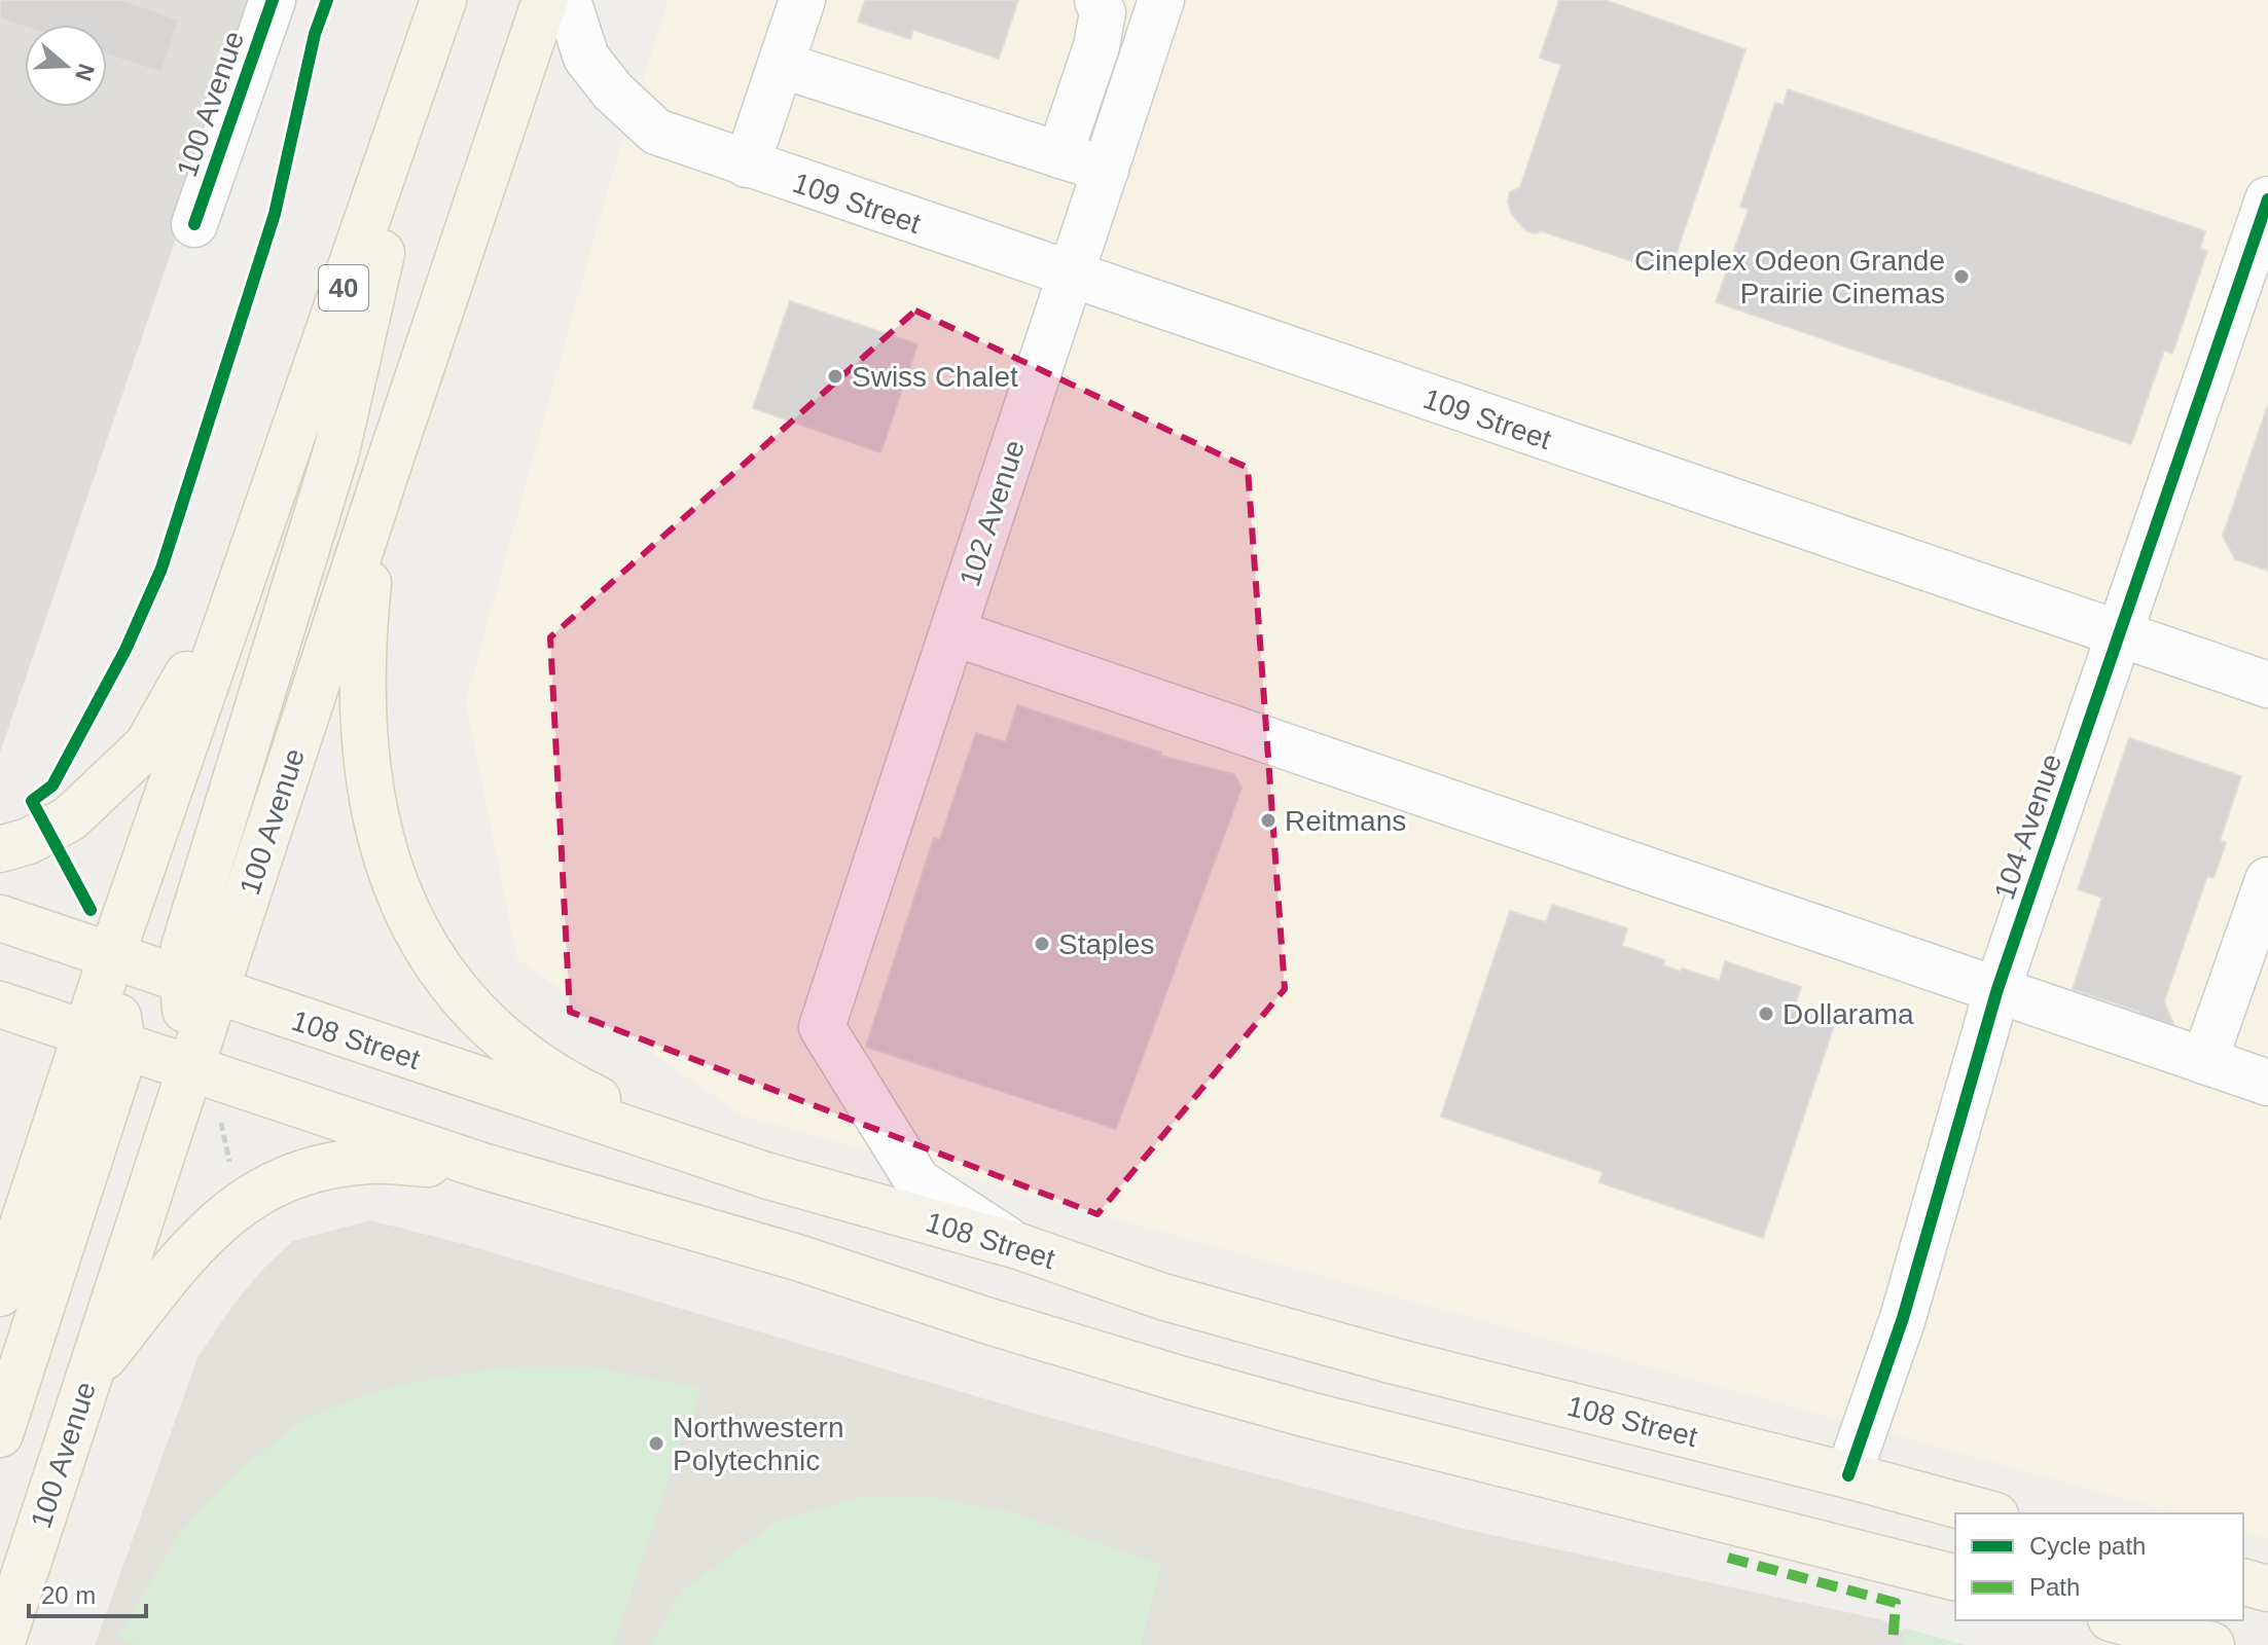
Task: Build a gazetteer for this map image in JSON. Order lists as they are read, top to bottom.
{
  "streets": {
    "main road": ["100 Avenue", "40", "108 Street"],
    "street": ["109 Street", "102 Avenue", "104 Avenue"]
  },
  "crossings": [
    ["100 Avenue", "108 Street"],
    ["109 Street", "102 Avenue"],
    ["109 Street", "104 Avenue"],
    ["102 Avenue", "108 Street"],
    ["104 Avenue", "108 Street"]
  ],
  "places": [
    "Cineplex Odeon Grande Prairie Cinemas",
    "Swiss Chalet",
    "Reitmans",
    "Staples",
    "Dollarama",
    "Northwestern Polytechnic"
  ],
  "legend": ["Cycle path", "Path"],
  "scale_bar": "20 m",
  "north": "right"
}
